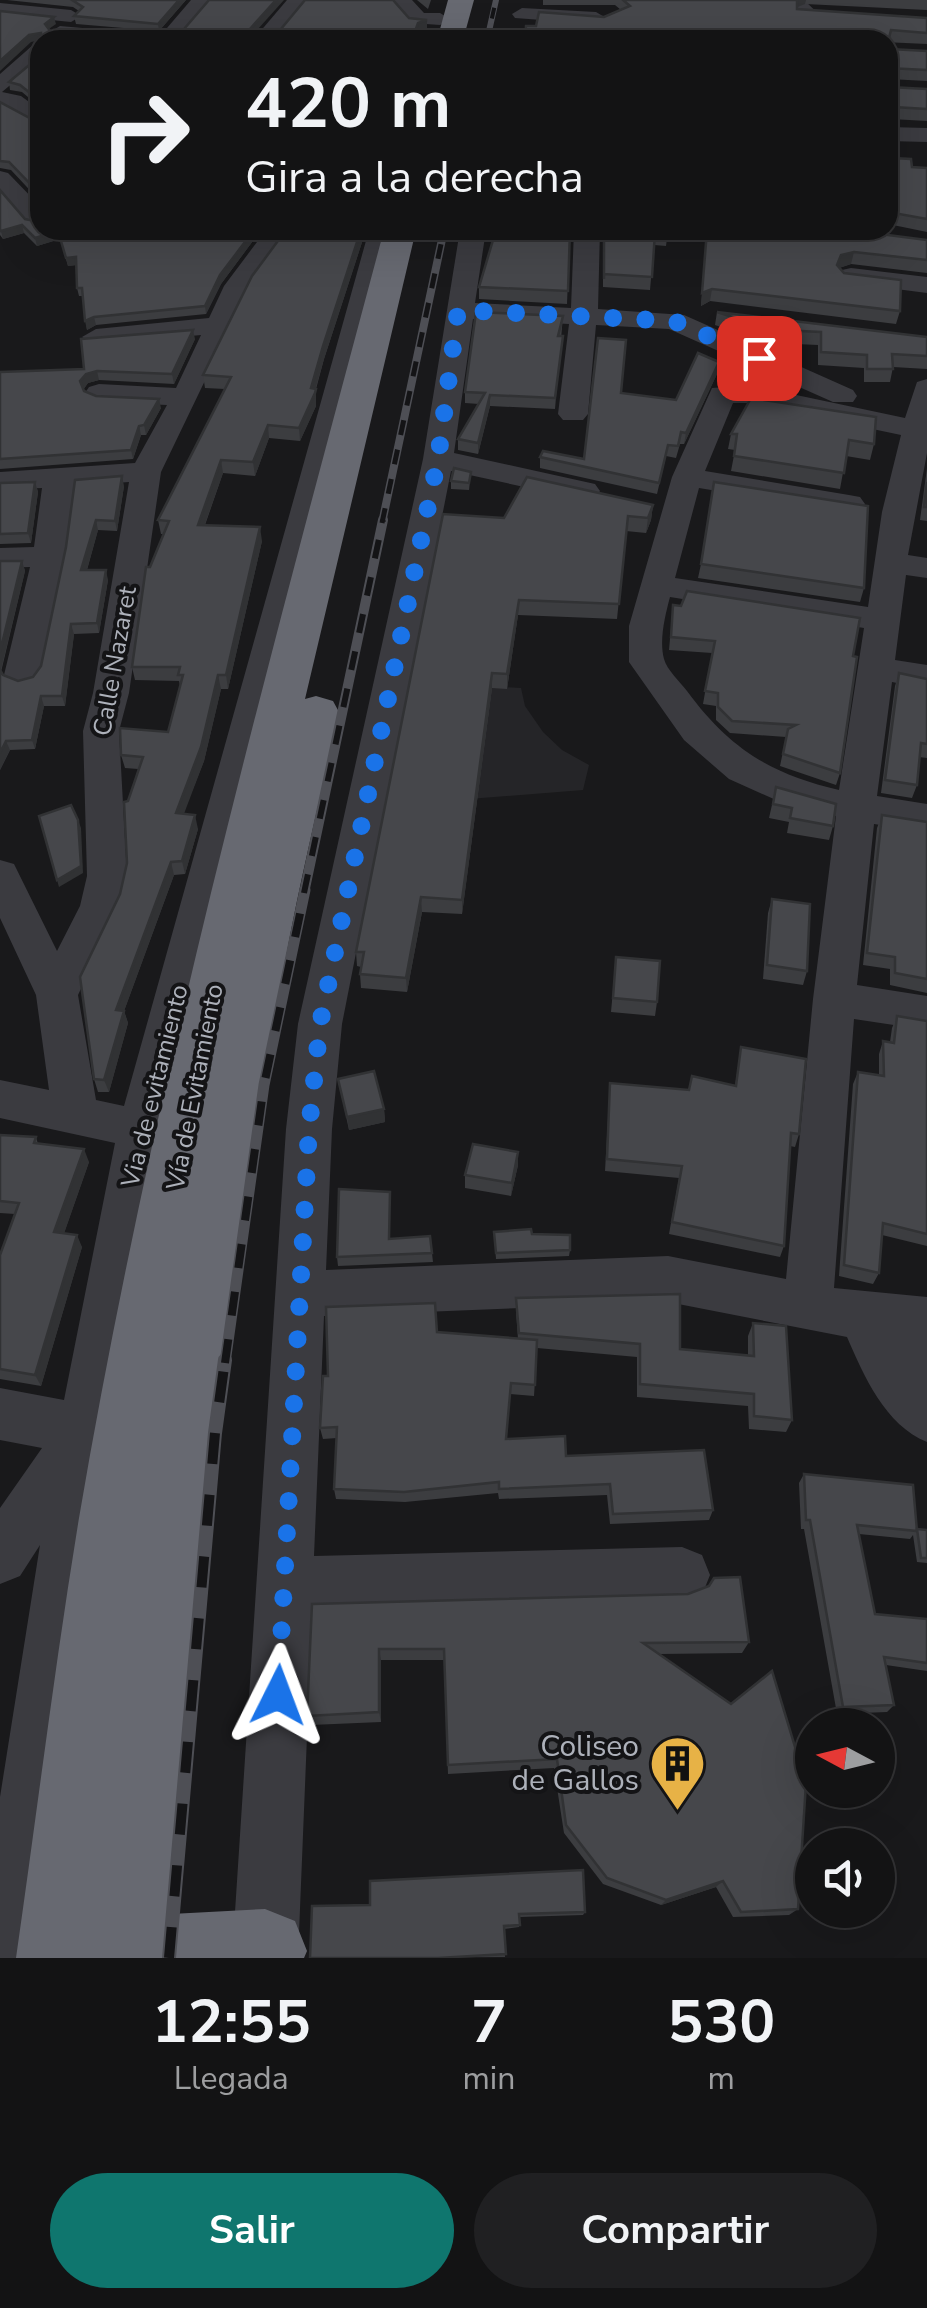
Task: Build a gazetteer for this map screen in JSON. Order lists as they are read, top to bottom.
{
  "streets": {
    "highway": ["Vía de Evitamiento"],
    "street": ["Calle Nazaret", "Via de evitamiento"]
  },
  "places": {
    "building": ["Coliseo de Gallos"]
  },
  "north": "left",
  "page": {
    "turn": ["420 m", "Gira a la derecha"],
    "eta": [
      "12:55",
      "Llegada",
      "7",
      "min",
      "530",
      "m"
    ],
    "buttons": ["Salir", "Compartir"]
  }
}
